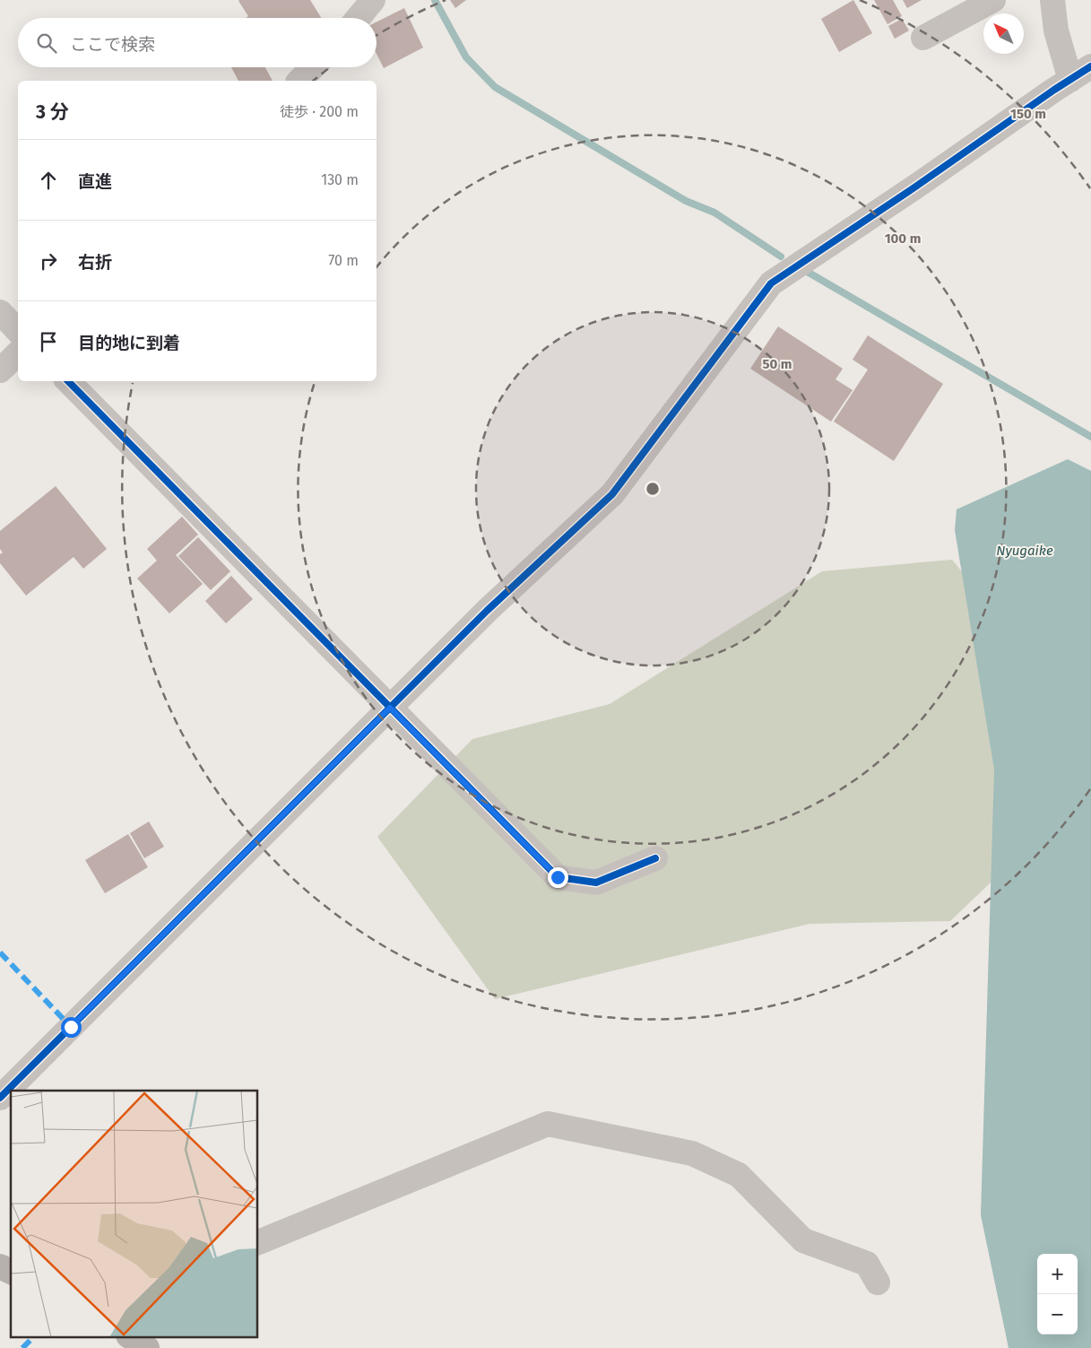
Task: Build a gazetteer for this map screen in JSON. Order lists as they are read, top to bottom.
{
  "water": ["Nyugaike"],
  "north": "top left",
  "page": {
    "search": "ここで検索",
    "heading": ["3 分", "徒歩 · 200 m"],
    "list": [
      ["直進", "130 m"],
      ["右折", "70 m"],
      "目的地に到着"
    ],
    "map_buttons": ["+", "−"]
  },
  "rings": ["150 m", "100 m", "50 m"]
}
